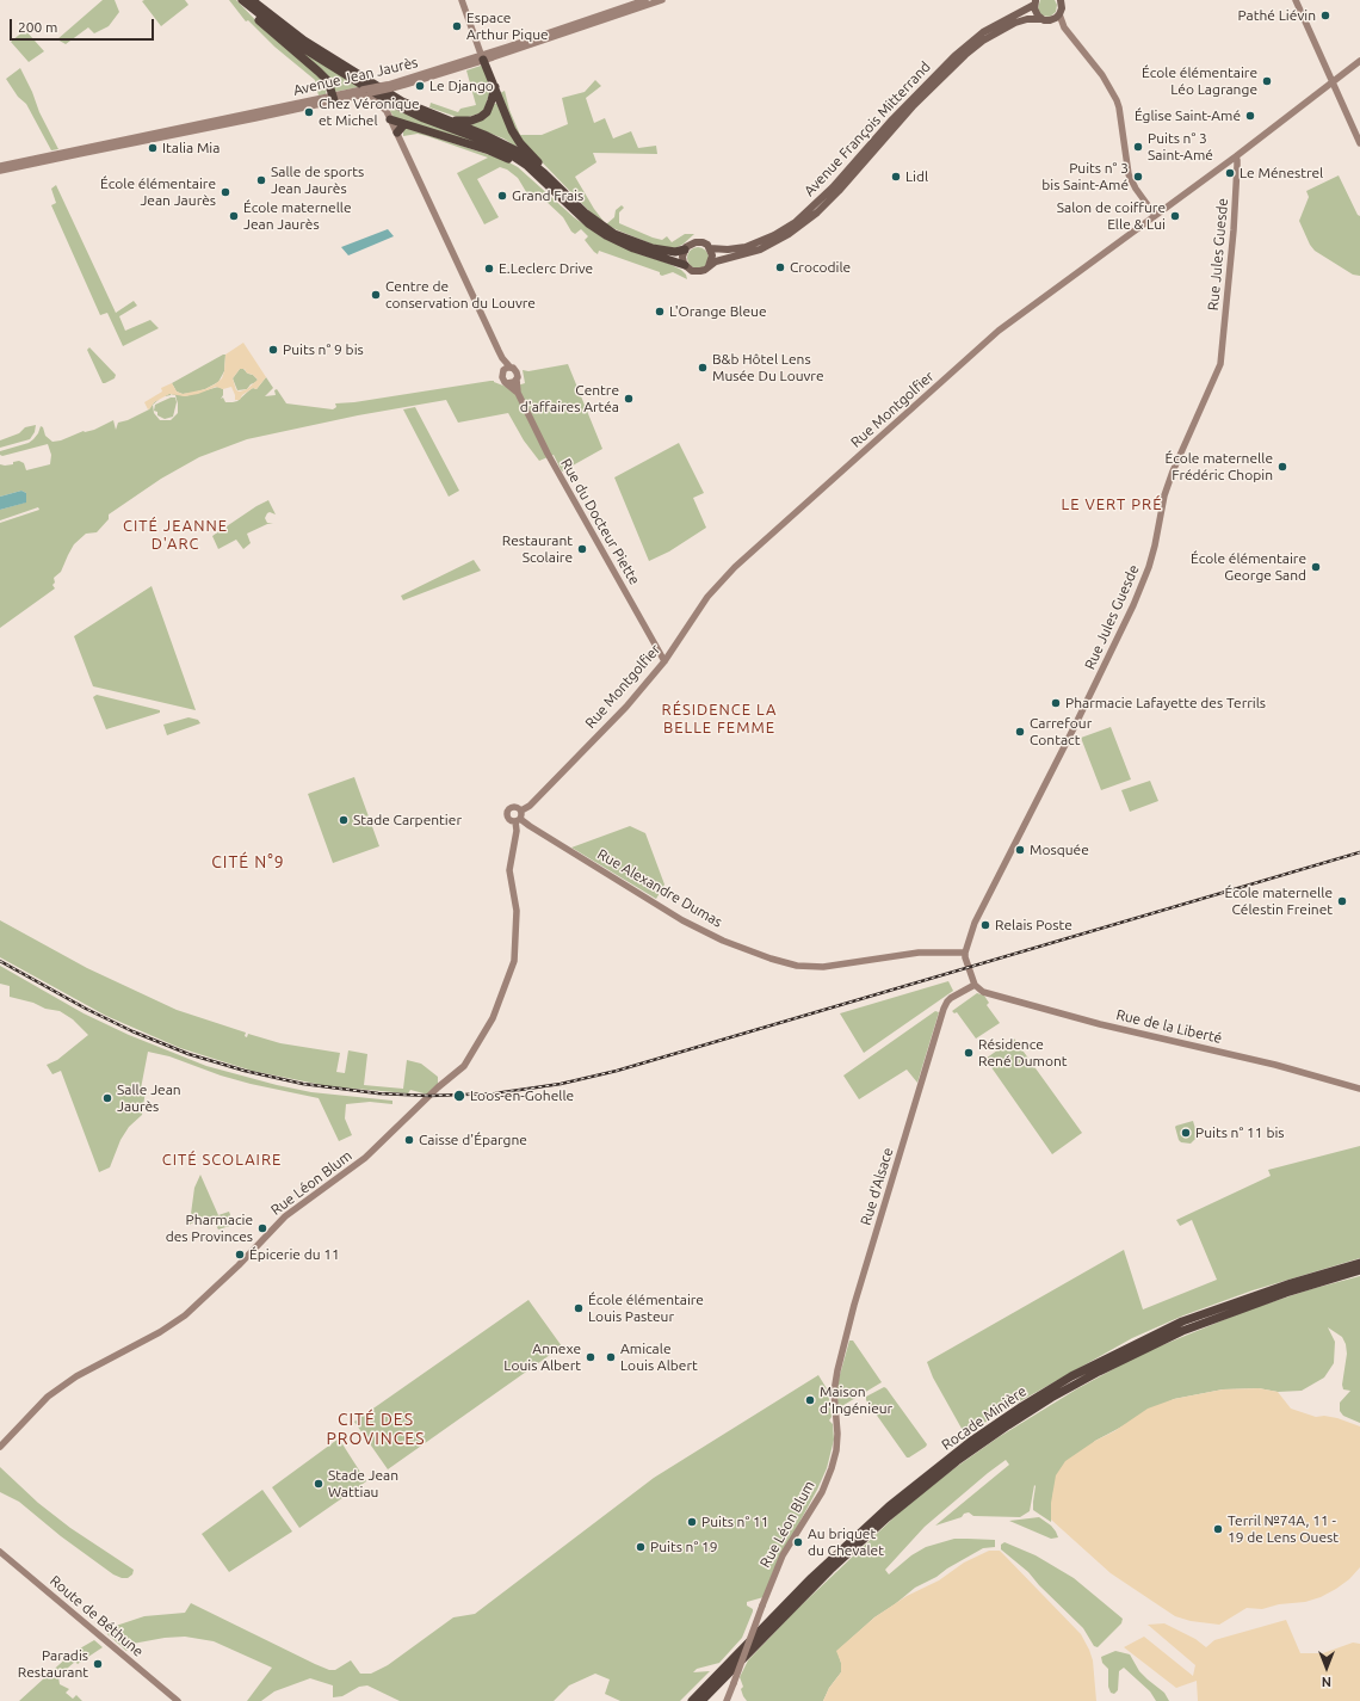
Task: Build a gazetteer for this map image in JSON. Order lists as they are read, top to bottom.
{
  "streets": {
    "highway": ["Rocade Minière"],
    "main road": ["Avenue François Mitterrand"],
    "street": [
      "Avenue Jean Jaurès",
      "Rue Jules Guesde",
      "Rue Montgolfier",
      "Rue du Docteur Piette",
      "Rue Alexandre Dumas",
      "Rue de la Liberté",
      "Rue Léon Blum",
      "Rue d'Alsace",
      "Route de Béthune"
    ]
  },
  "crossings": [
    ["Rue Jules Guesde", "Rue Montgolfier"],
    ["Rue Jules Guesde", "Rue Alexandre Dumas"],
    ["Rue Montgolfier", "Rue du Docteur Piette"],
    ["Rue Montgolfier", "Rue Alexandre Dumas"],
    ["Rue Montgolfier", "Rue Léon Blum"],
    ["Rue Alexandre Dumas", "Rue Léon Blum"],
    ["Rue de la Liberté", "Rue d'Alsace"],
    ["Rue Léon Blum", "Rue d'Alsace"]
  ],
  "districts": [
    "LE VERT PRÉ",
    "CITÉ JEANNE D'ARC",
    "RÉSIDENCE LA BELLE FEMME",
    "CITÉ N°9",
    "CITÉ SCOLAIRE",
    "CITÉ DES PROVINCES"
  ],
  "places": [
    "Pathé Liévin",
    "Espace Arthur Pique",
    "École élémentaire Léo Lagrange",
    "Le Django",
    "Chez Véronique et Michel",
    "Église Saint-Amé",
    "Puits n° 3 Saint-Amé",
    "Italia Mia",
    "Le Ménestrel",
    "Lidl",
    "Puits n° 3 bis Saint-Amé",
    "Salle de sports Jean Jaurès",
    "École élémentaire Jean Jaurès",
    "Grand Frais",
    "École maternelle Jean Jaurès",
    "Salon de coiffure Elle & Lui",
    "Crocodile",
    "E.Leclerc Drive",
    "Centre de conservation du Louvre",
    "L'Orange Bleue",
    "Puits n° 9 bis",
    "B&b Hôtel Lens Musée Du Louvre",
    "Centre d'affaires Artéa",
    "École maternelle Frédéric Chopin",
    "Restaurant Scolaire",
    "École élémentaire George Sand",
    "Pharmacie Lafayette des Terrils",
    "Carrefour Contact",
    "Stade Carpentier",
    "Mosquée",
    "École maternelle Célestin Freinet",
    "Relais Poste",
    "Résidence René Dumont",
    "Loos-en-Gohelle",
    "Salle Jean Jaurès",
    "Puits n° 11 bis",
    "Caisse d'Épargne",
    "Pharmacie des Provinces",
    "Épicerie du 11",
    "École élémentaire Louis Pasteur",
    "Annexe Louis Albert",
    "Amicale Louis Albert",
    "Maison d'Ingénieur",
    "Stade Jean Wattiau",
    "Puits n° 11",
    "Terril №74A, 11 - 19 de Lens Ouest",
    "Au briquet du Chevalet",
    "Puits n° 19",
    "Paradis Restaurant"
  ],
  "scale_bar": "200 m",
  "north": "bottom"
}
